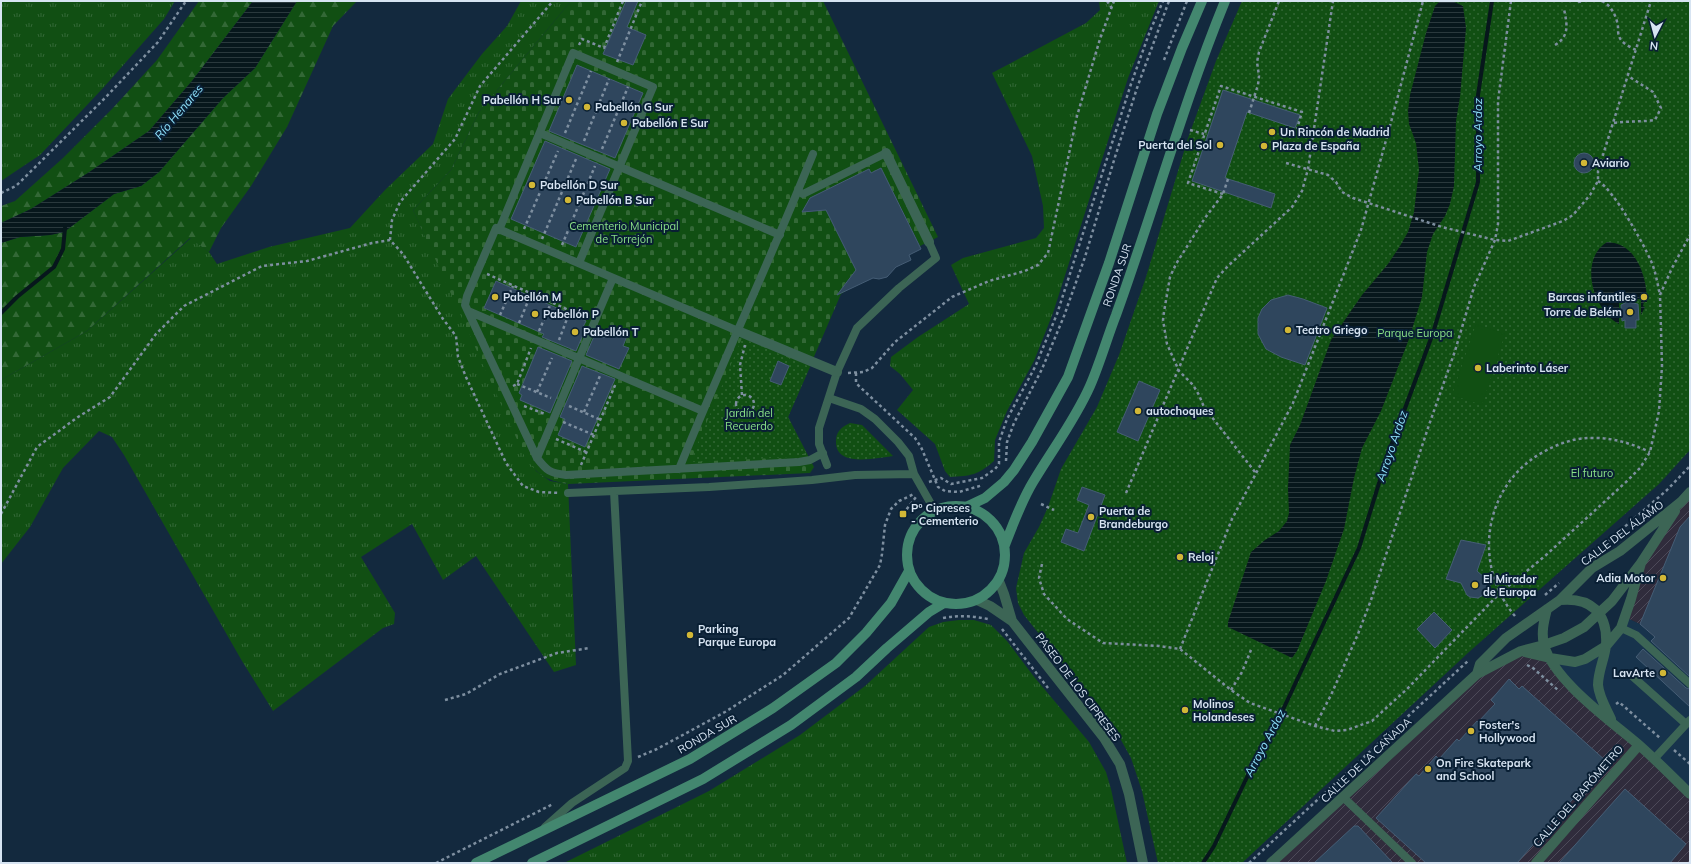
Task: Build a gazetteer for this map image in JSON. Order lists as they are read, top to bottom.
{
  "streets": {
    "main road": ["RONDA SUR"],
    "street": [
      "CALLE DEL ÁLAMO",
      "PASEO DE LOS CIPRESES",
      "CALLE DE LA CAÑADA",
      "CALLE DEL BARÓMETRO"
    ]
  },
  "crossings": [
    ["RONDA SUR", "PASEO DE LOS CIPRESES"],
    ["CALLE DEL ÁLAMO", "CALLE DE LA CAÑADA"]
  ],
  "water": ["Río Henares", "Arroyo Ardoz"],
  "parks": [
    "Cementerio Municipal de Torrejón",
    "Parque Europa",
    "Jardín del Recuerdo",
    "El futuro"
  ],
  "places": {
    "other": [
      "Pabellón H Sur",
      "Pabellón G Sur",
      "Pabellón E Sur",
      "Un Rincón de Madrid",
      "Puerta del Sol",
      "Plaza de España",
      "Aviario",
      "Pabellón D Sur",
      "Pabellón B Sur",
      "Pabellón M",
      "Barcas infantiles",
      "Torre de Belém",
      "Pabellón P",
      "Teatro Griego",
      "Pabellón T",
      "Laberinto Láser",
      "autochoques",
      "Puerta de Brandeburgo",
      "Reloj",
      "Adia Motor",
      "El Mirador de Europa",
      "Parking Parque Europa",
      "LavArte",
      "Molinos Holandeses",
      "Foster's Hollywood",
      "On Fire Skatepark and School"
    ],
    "transit": ["Pº Cipreses - Cementerio"]
  },
  "north": "bottom"
}
